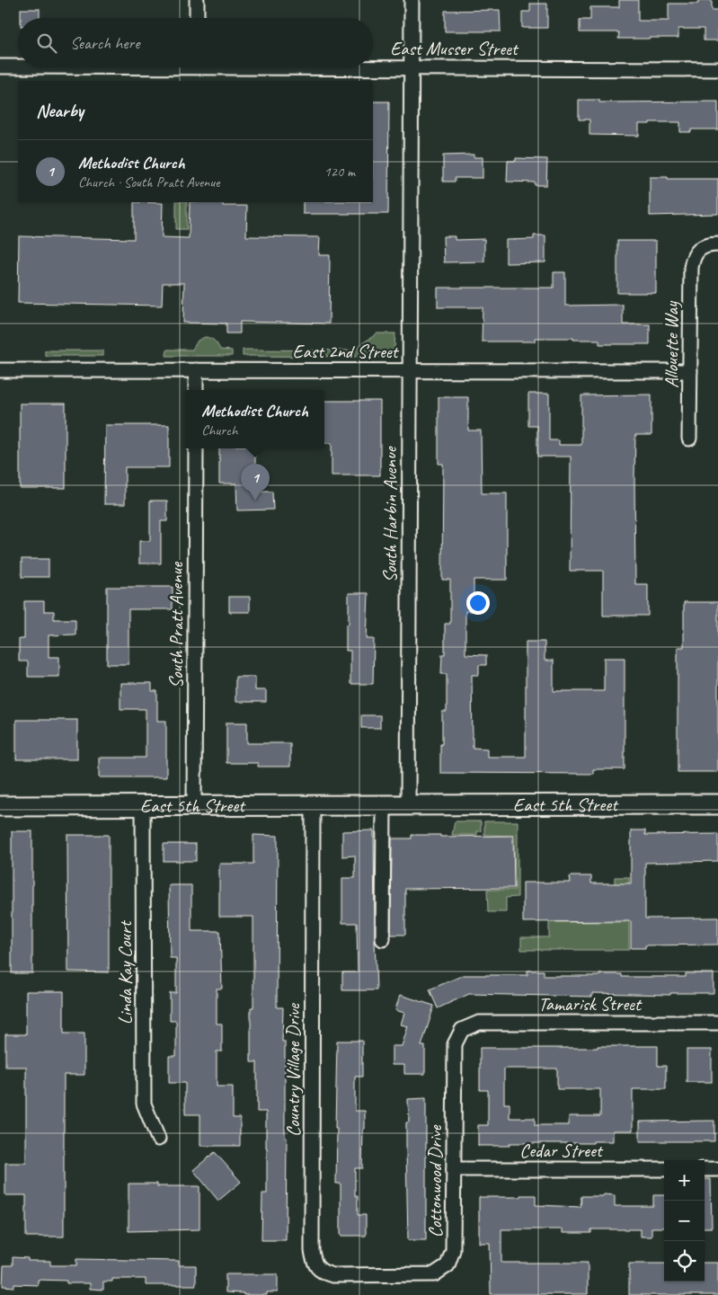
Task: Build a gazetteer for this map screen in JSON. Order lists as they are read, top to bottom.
{
  "streets": {
    "main road": ["East 5th Street"],
    "street": [
      "East Musser Street",
      "Allouette Way",
      "East 2nd Street",
      "South Harbin Avenue",
      "South Pratt Avenue",
      "Linda Kay Court",
      "Tamarisk Street",
      "Country Village Drive",
      "Cedar Street",
      "Cottonwood Drive"
    ]
  },
  "crossings": [
    ["East Musser Street", "South Harbin Avenue"],
    ["Allouette Way", "East 2nd Street"],
    ["East 2nd Street", "South Harbin Avenue"],
    ["South Harbin Avenue", "East 5th Street"],
    ["South Pratt Avenue", "East 5th Street"],
    ["East 5th Street", "Linda Kay Court"],
    ["East 5th Street", "Country Village Drive"],
    ["Tamarisk Street", "Cottonwood Drive"],
    ["Country Village Drive", "Cottonwood Drive"],
    ["Cedar Street", "Cottonwood Drive"]
  ],
  "page": {
    "search": "Search here",
    "heading": "Nearby",
    "list": [
      {
        "mark": "1",
        "name": "Methodist Church",
        "note": "Church · South Pratt Avenue",
        "value": "120 m"
      }
    ],
    "popup": ["Methodist Church", "Church"],
    "pins": "1",
    "map_buttons": ["+", "−"]
  }
}
